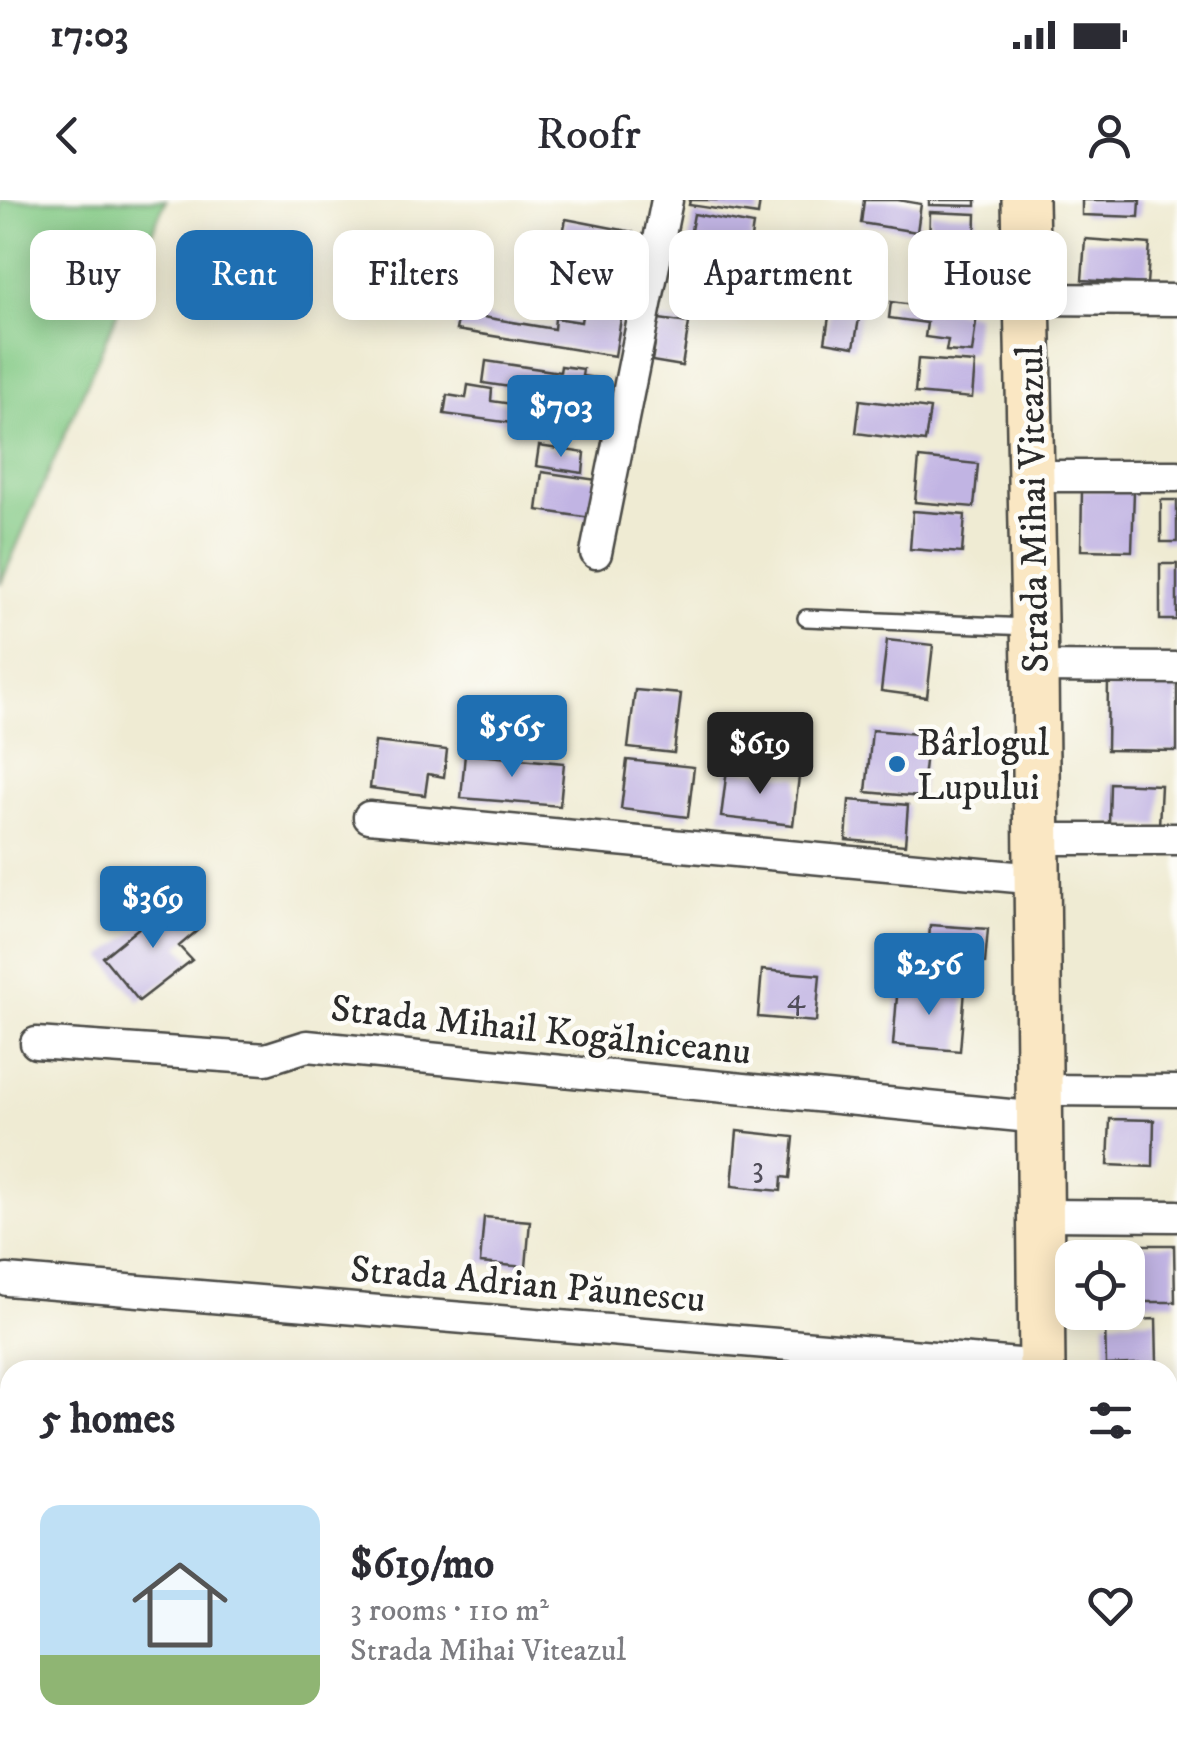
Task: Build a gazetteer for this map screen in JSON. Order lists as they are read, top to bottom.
{
  "streets": {
    "main road": ["Strada Mihai Viteazul"],
    "street": ["Strada Mihail Kogălniceanu", "Strada Adrian Păunescu"]
  },
  "crossings": [
    ["Strada Mihai Viteazul", "Strada Mihail Kogălniceanu"]
  ],
  "places": ["Bârlogul Lupului"],
  "house_numbers": ["4", "3"],
  "page": {
    "status": "17:03",
    "header": "Roofr",
    "chip": [
      "Buy",
      "Rent",
      "Filters",
      "New",
      "Apartment",
      "House"
    ],
    "price": [
      "$703",
      "$565",
      "$619",
      "$369",
      "$256"
    ],
    "heading": "5 homes",
    "list": [
      {
        "name": "$619/mo",
        "note": "3 rooms · 110 m² · Strada Mihai Viteazul"
      }
    ]
  }
}
